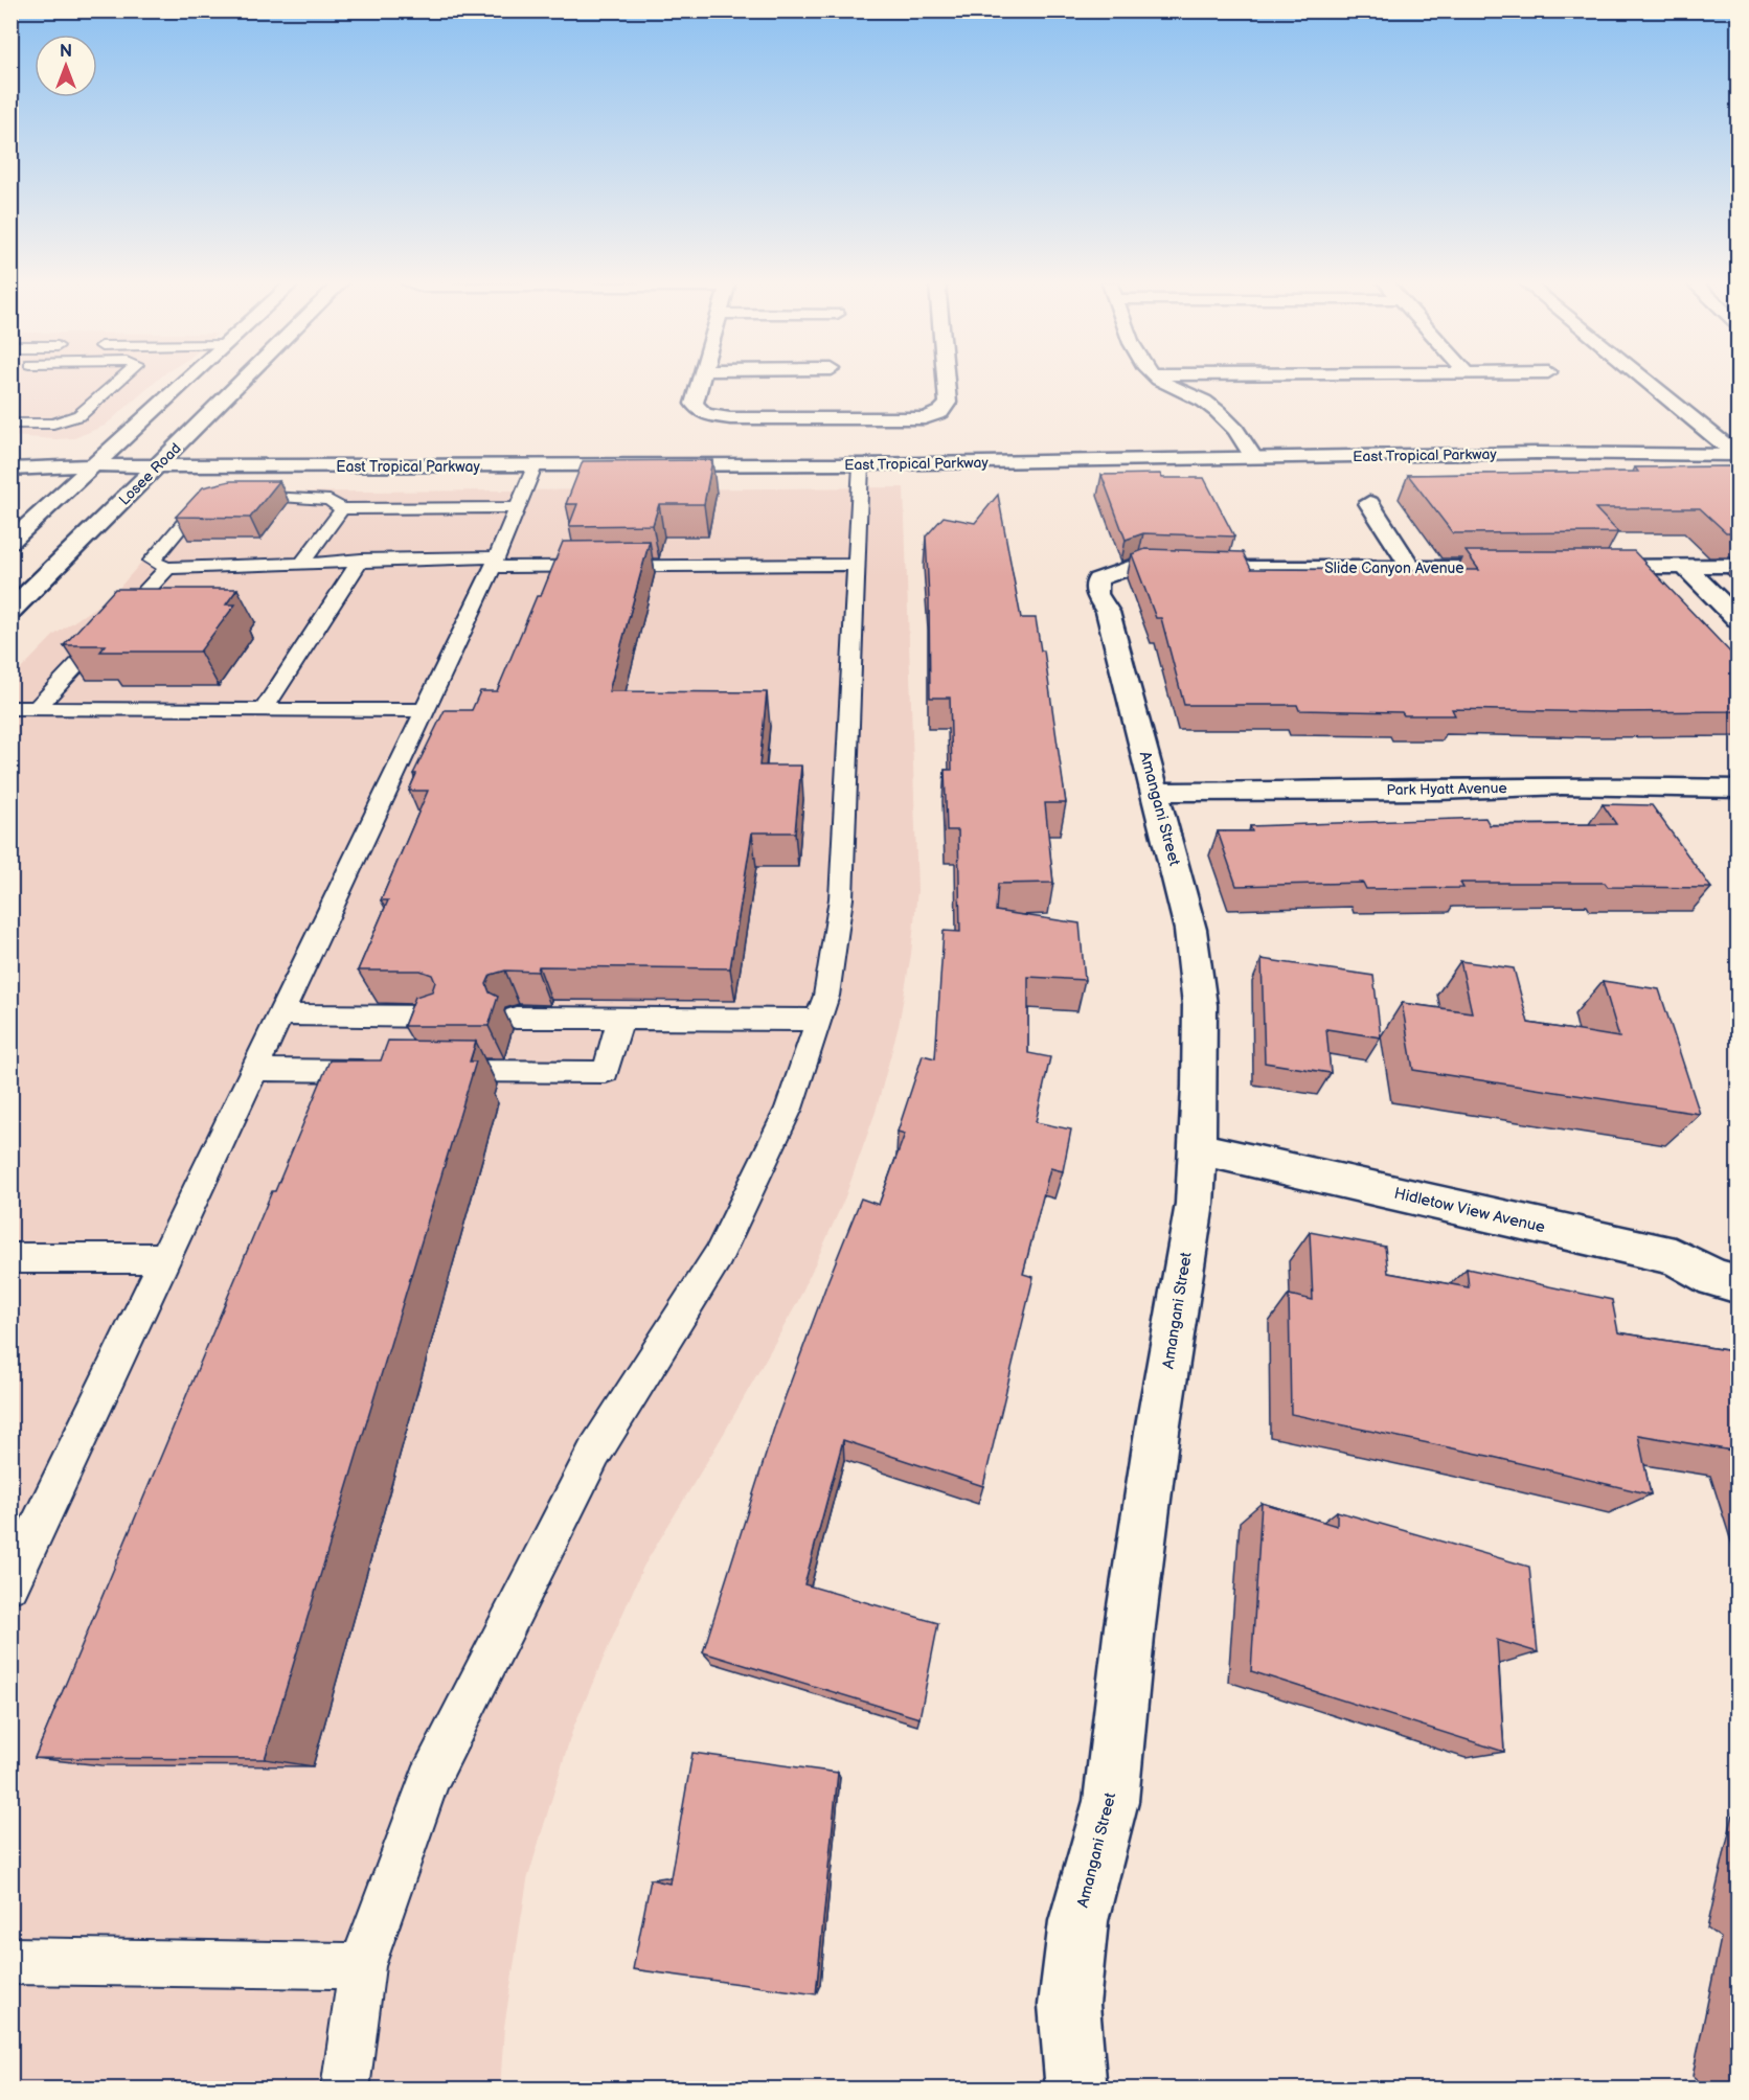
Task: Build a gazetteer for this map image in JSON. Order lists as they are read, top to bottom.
{
  "streets": {
    "street": [
      "East Tropical Parkway",
      "Losee Road",
      "Slide Canyon Avenue",
      "Park Hyatt Avenue",
      "Amangani Street",
      "Hidletow View Avenue"
    ]
  },
  "crossings": [
    ["East Tropical Parkway", "Losee Road"],
    ["Slide Canyon Avenue", "Amangani Street"],
    ["Park Hyatt Avenue", "Amangani Street"],
    ["Amangani Street", "Hidletow View Avenue"]
  ],
  "north": "top"
}
